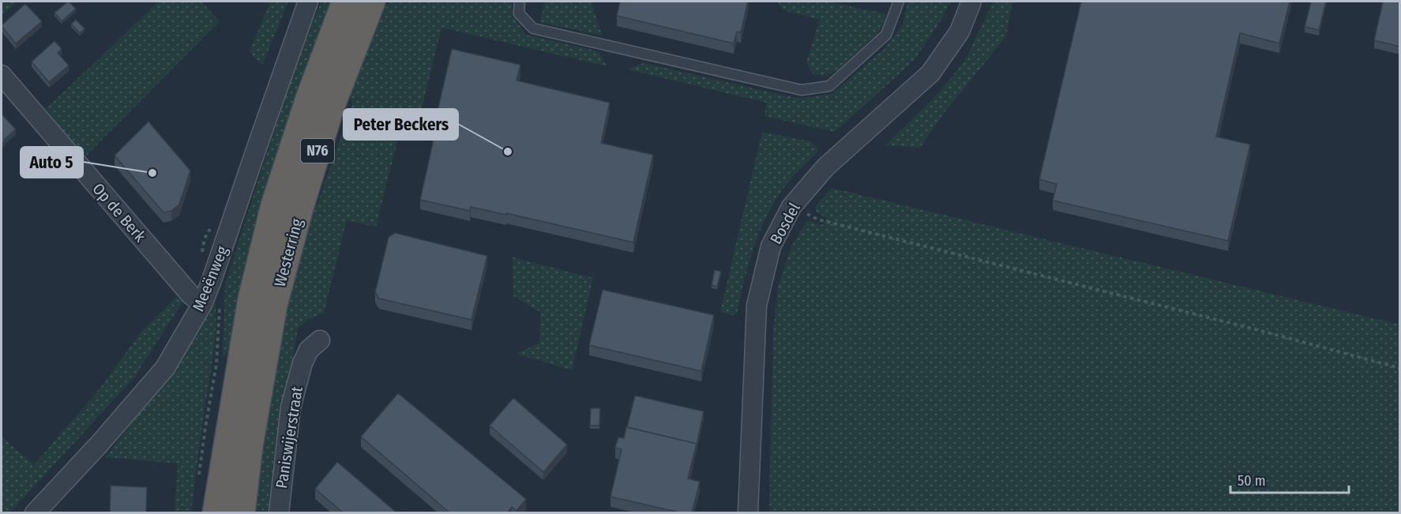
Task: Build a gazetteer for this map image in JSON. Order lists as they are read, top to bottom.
{
  "streets": {
    "highway": ["N76", "Westerring"],
    "street": [
      "Op de Berk",
      "Bosdel",
      "Meeënweg",
      "Paniswijerstraat"
    ]
  },
  "crossings": [
    ["Op de Berk", "Meeënweg"]
  ],
  "places": ["Peter Beckers", "Auto 5"],
  "scale_bar": "50 m"
}
